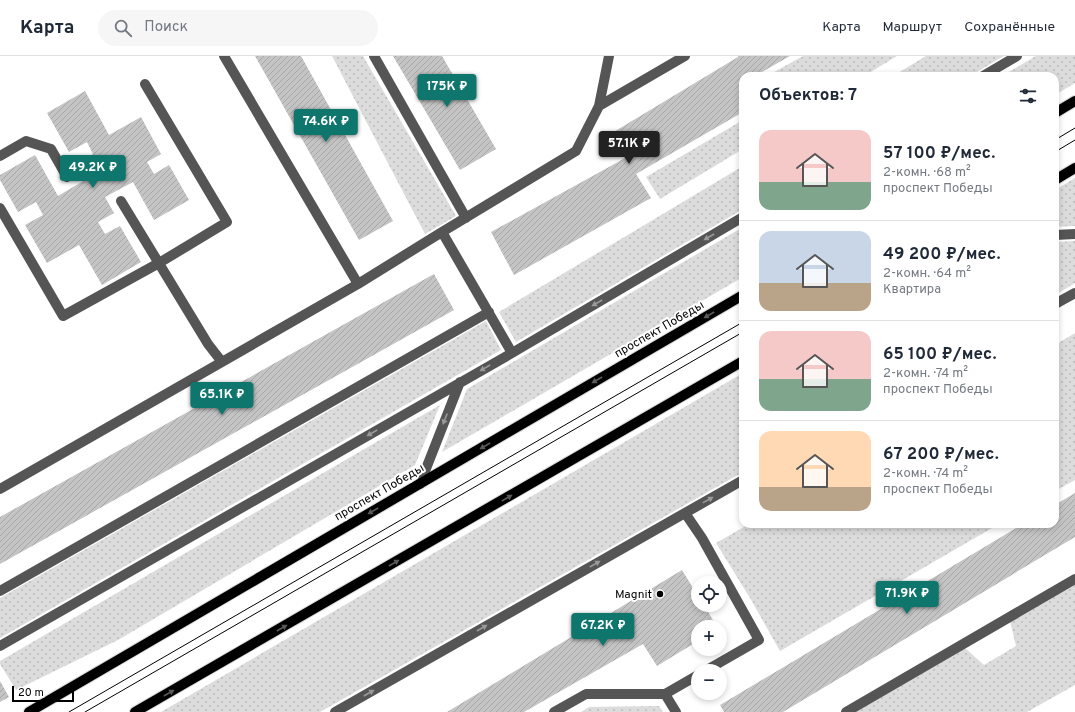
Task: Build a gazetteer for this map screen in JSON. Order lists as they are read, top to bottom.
{
  "streets": {
    "main road": ["проспект Победы"]
  },
  "places": ["Magnit"],
  "scale_bar": "20 m",
  "page": {
    "header": "Карта",
    "search": "Поиск",
    "nav": ["Карта", "Маршрут", "Сохранённые"],
    "heading": "Объектов: 7",
    "price": [
      "175K ₽",
      "74.6K ₽",
      "57.1K ₽",
      "49.2K ₽",
      "65.1K ₽",
      "71.9K ₽",
      "67.2K ₽"
    ],
    "list": [
      {
        "name": "57 100 ₽/мес.",
        "note": "2-комн. · 68 m² · проспект Победы"
      },
      {
        "name": "49 200 ₽/мес.",
        "note": "2-комн. · 64 m² · Квартира"
      },
      {
        "name": "65 100 ₽/мес.",
        "note": "2-комн. · 74 m² · проспект Победы"
      },
      {
        "name": "67 200 ₽/мес.",
        "note": "2-комн. · 74 m² · проспект Победы"
      }
    ],
    "map_buttons": ["+", "−"],
    "scale": "20 m"
  }
}
